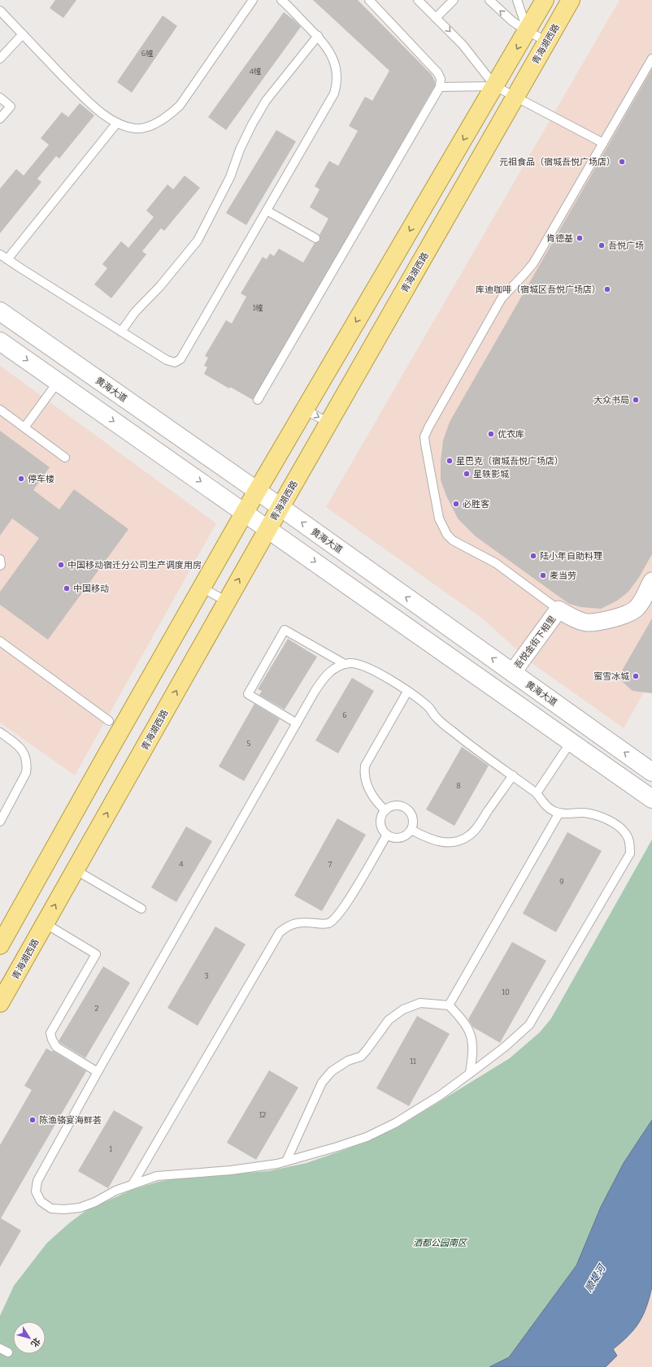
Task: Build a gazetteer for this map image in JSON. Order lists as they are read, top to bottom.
{
  "streets": {
    "main road": ["青海湖西路"],
    "street": ["黄海大道", "吾悦金街下相里"]
  },
  "crossings": [
    ["青海湖西路", "黄海大道"],
    ["黄海大道", "吾悦金街下相里"]
  ],
  "water": ["顺堤河"],
  "parks": ["酒都公园南区"],
  "places": [
    "元祖食品（宿城吾悦广场店）",
    "肯德基",
    "吾悦广场",
    "库迪咖啡（宿城区吾悦广场店）",
    "大众书局",
    "优衣库",
    "星巴克（宿城吾悦广场店）",
    "星轶影城",
    "停车楼",
    "必胜客",
    "陆小年自助料理",
    "中国移动宿迁分公司生产调度用房",
    "麦当劳",
    "中国移动",
    "蜜雪冰城",
    "陈渔骆宴海鲜荟"
  ],
  "house_numbers": [
    "6幢",
    "4幢",
    "1幢",
    "6",
    "5",
    "8",
    "4",
    "7",
    "9",
    "3",
    "10",
    "2",
    "11",
    "12",
    "1"
  ],
  "north": "bottom right"
}
